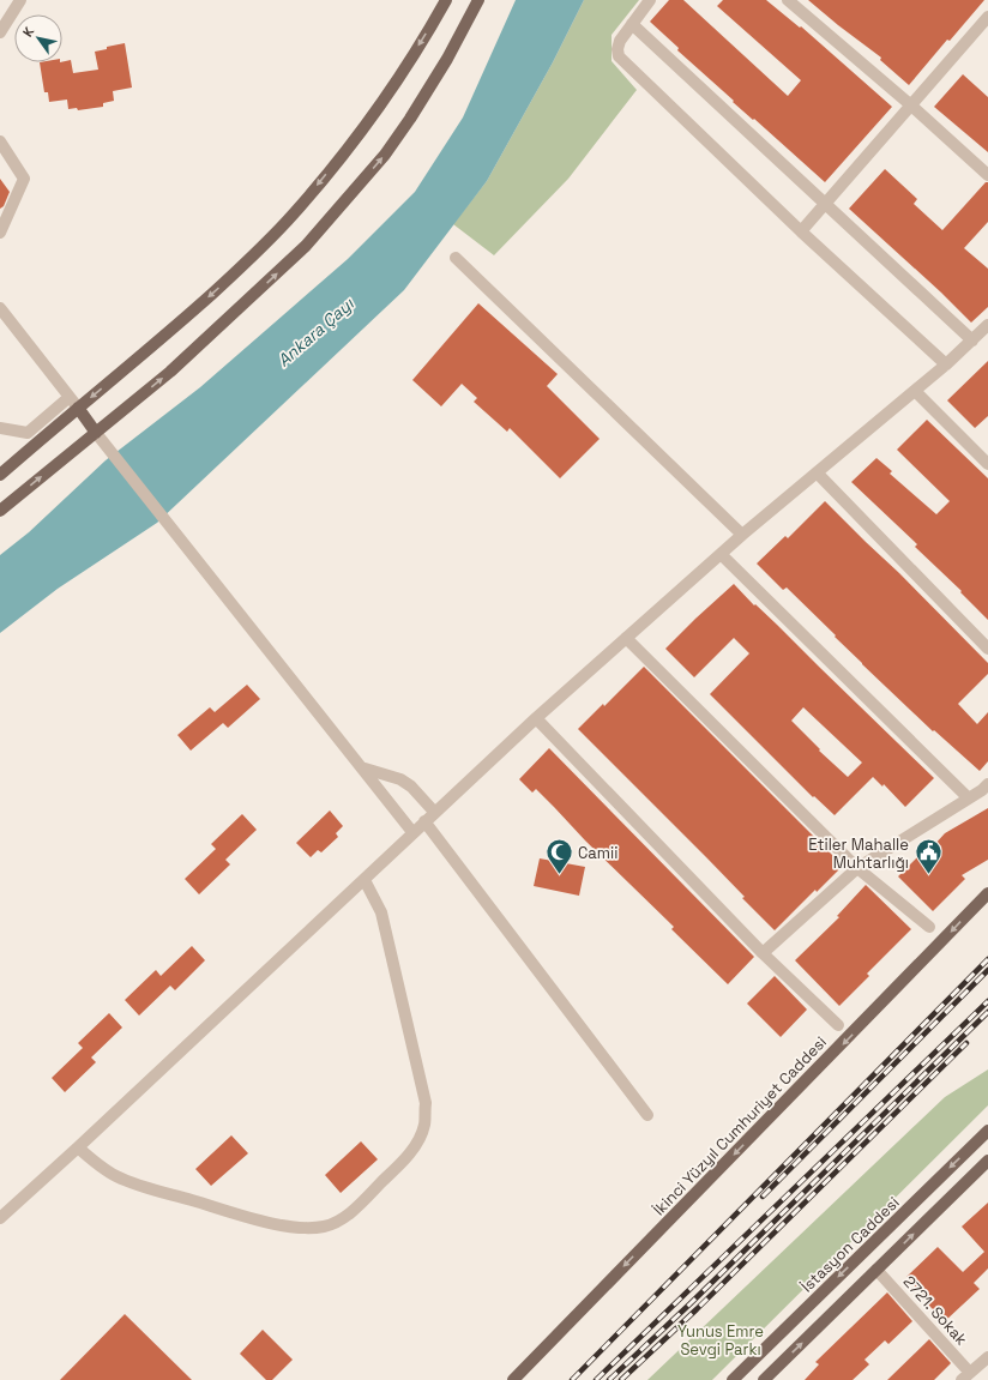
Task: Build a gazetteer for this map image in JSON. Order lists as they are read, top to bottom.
{
  "streets": {
    "main road": ["İkinci Yüzyıl Cumhuriyet Caddesi", "İstasyon Caddesi"],
    "street": ["2721. Sokak"]
  },
  "one_way": ["İkinci Yüzyıl Cumhuriyet Caddesi"],
  "water": ["Ankara Çayı"],
  "parks": ["Yunus Emre Sevgi Parkı"],
  "places": {
    "mosque": ["Camii"],
    "public building": ["Etiler Mahalle Muhtarlığı"]
  },
  "north": "top left"
}
